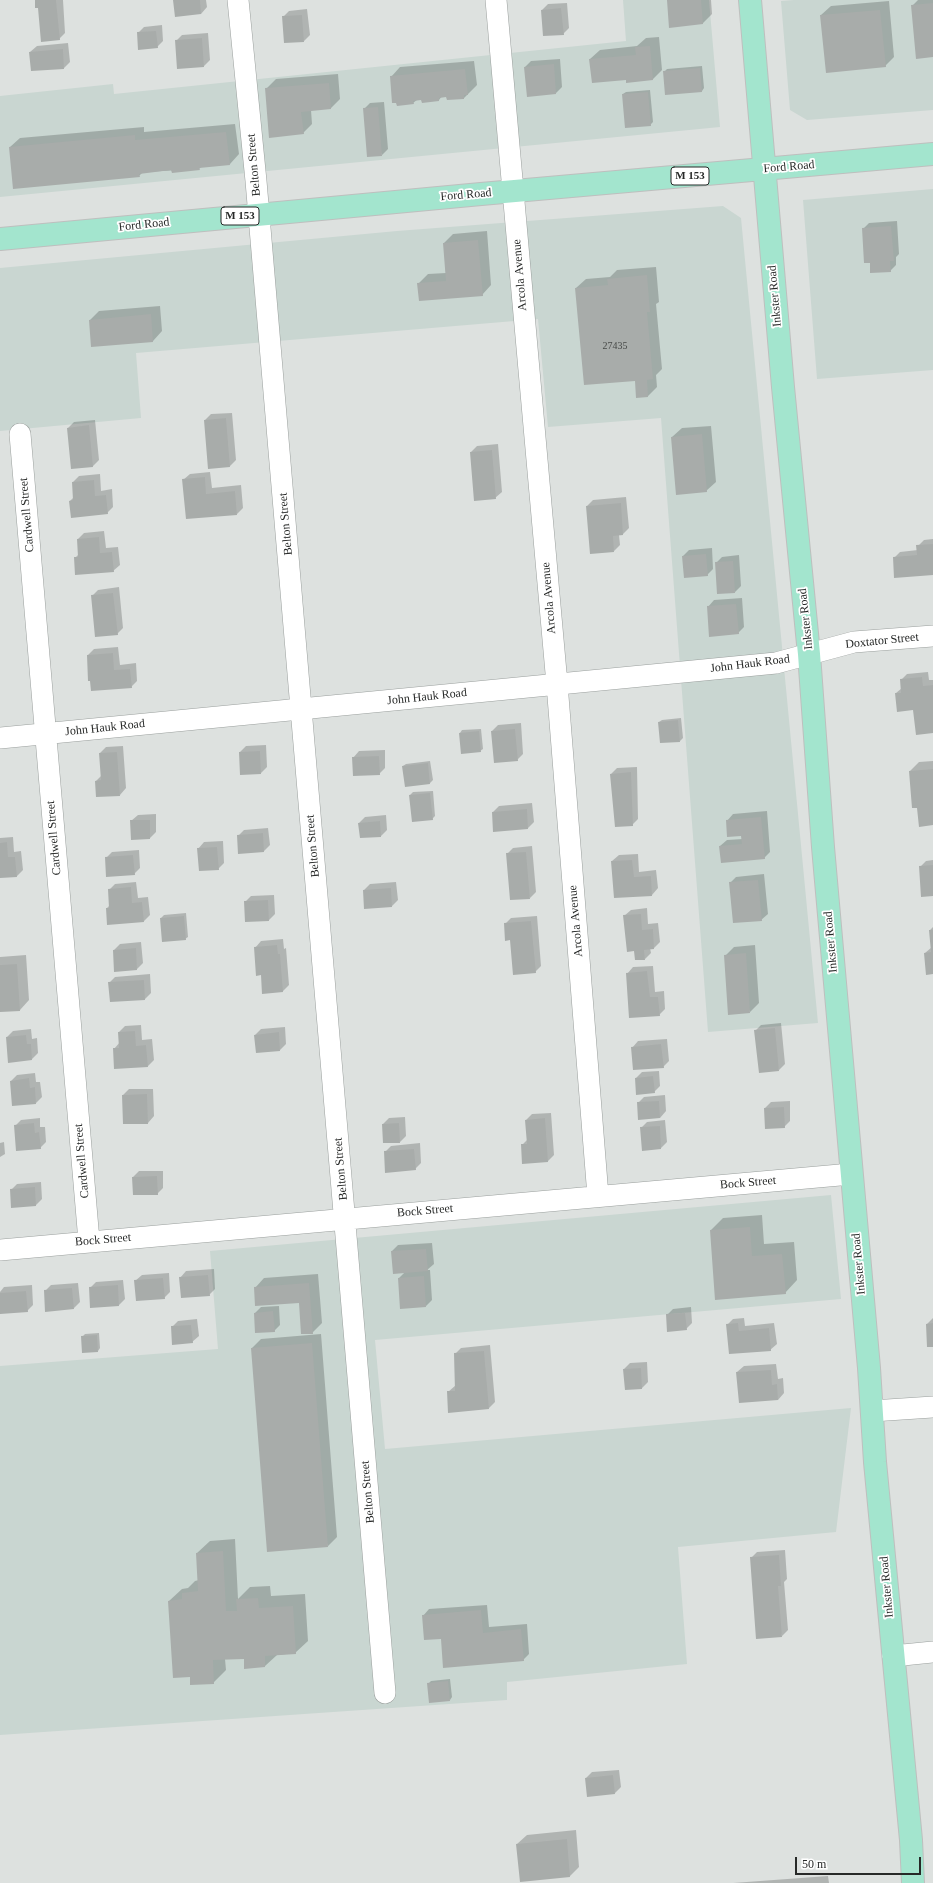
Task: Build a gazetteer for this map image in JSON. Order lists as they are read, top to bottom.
{
  "streets": {
    "main road": ["Ford Road", "M 153", "Inkster Road"],
    "street": [
      "Belton Street",
      "Arcola Avenue",
      "Cardwell Street",
      "Doxtator Street",
      "John Hauk Road",
      "Bock Street"
    ]
  },
  "crossings": [
    ["Belton Street", "Ford Road"],
    ["Belton Street", "John Hauk Road"],
    ["Belton Street", "Bock Street"],
    ["Ford Road", "Arcola Avenue"],
    ["Ford Road", "Inkster Road"],
    ["Arcola Avenue", "John Hauk Road"],
    ["Arcola Avenue", "Bock Street"],
    ["Inkster Road", "Doxtator Street"],
    ["Inkster Road", "John Hauk Road"],
    ["Inkster Road", "Bock Street"],
    ["Cardwell Street", "John Hauk Road"],
    ["Cardwell Street", "Bock Street"],
    ["Doxtator Street", "John Hauk Road"]
  ],
  "house_numbers": ["27435"],
  "scale_bar": "50 m"
}
